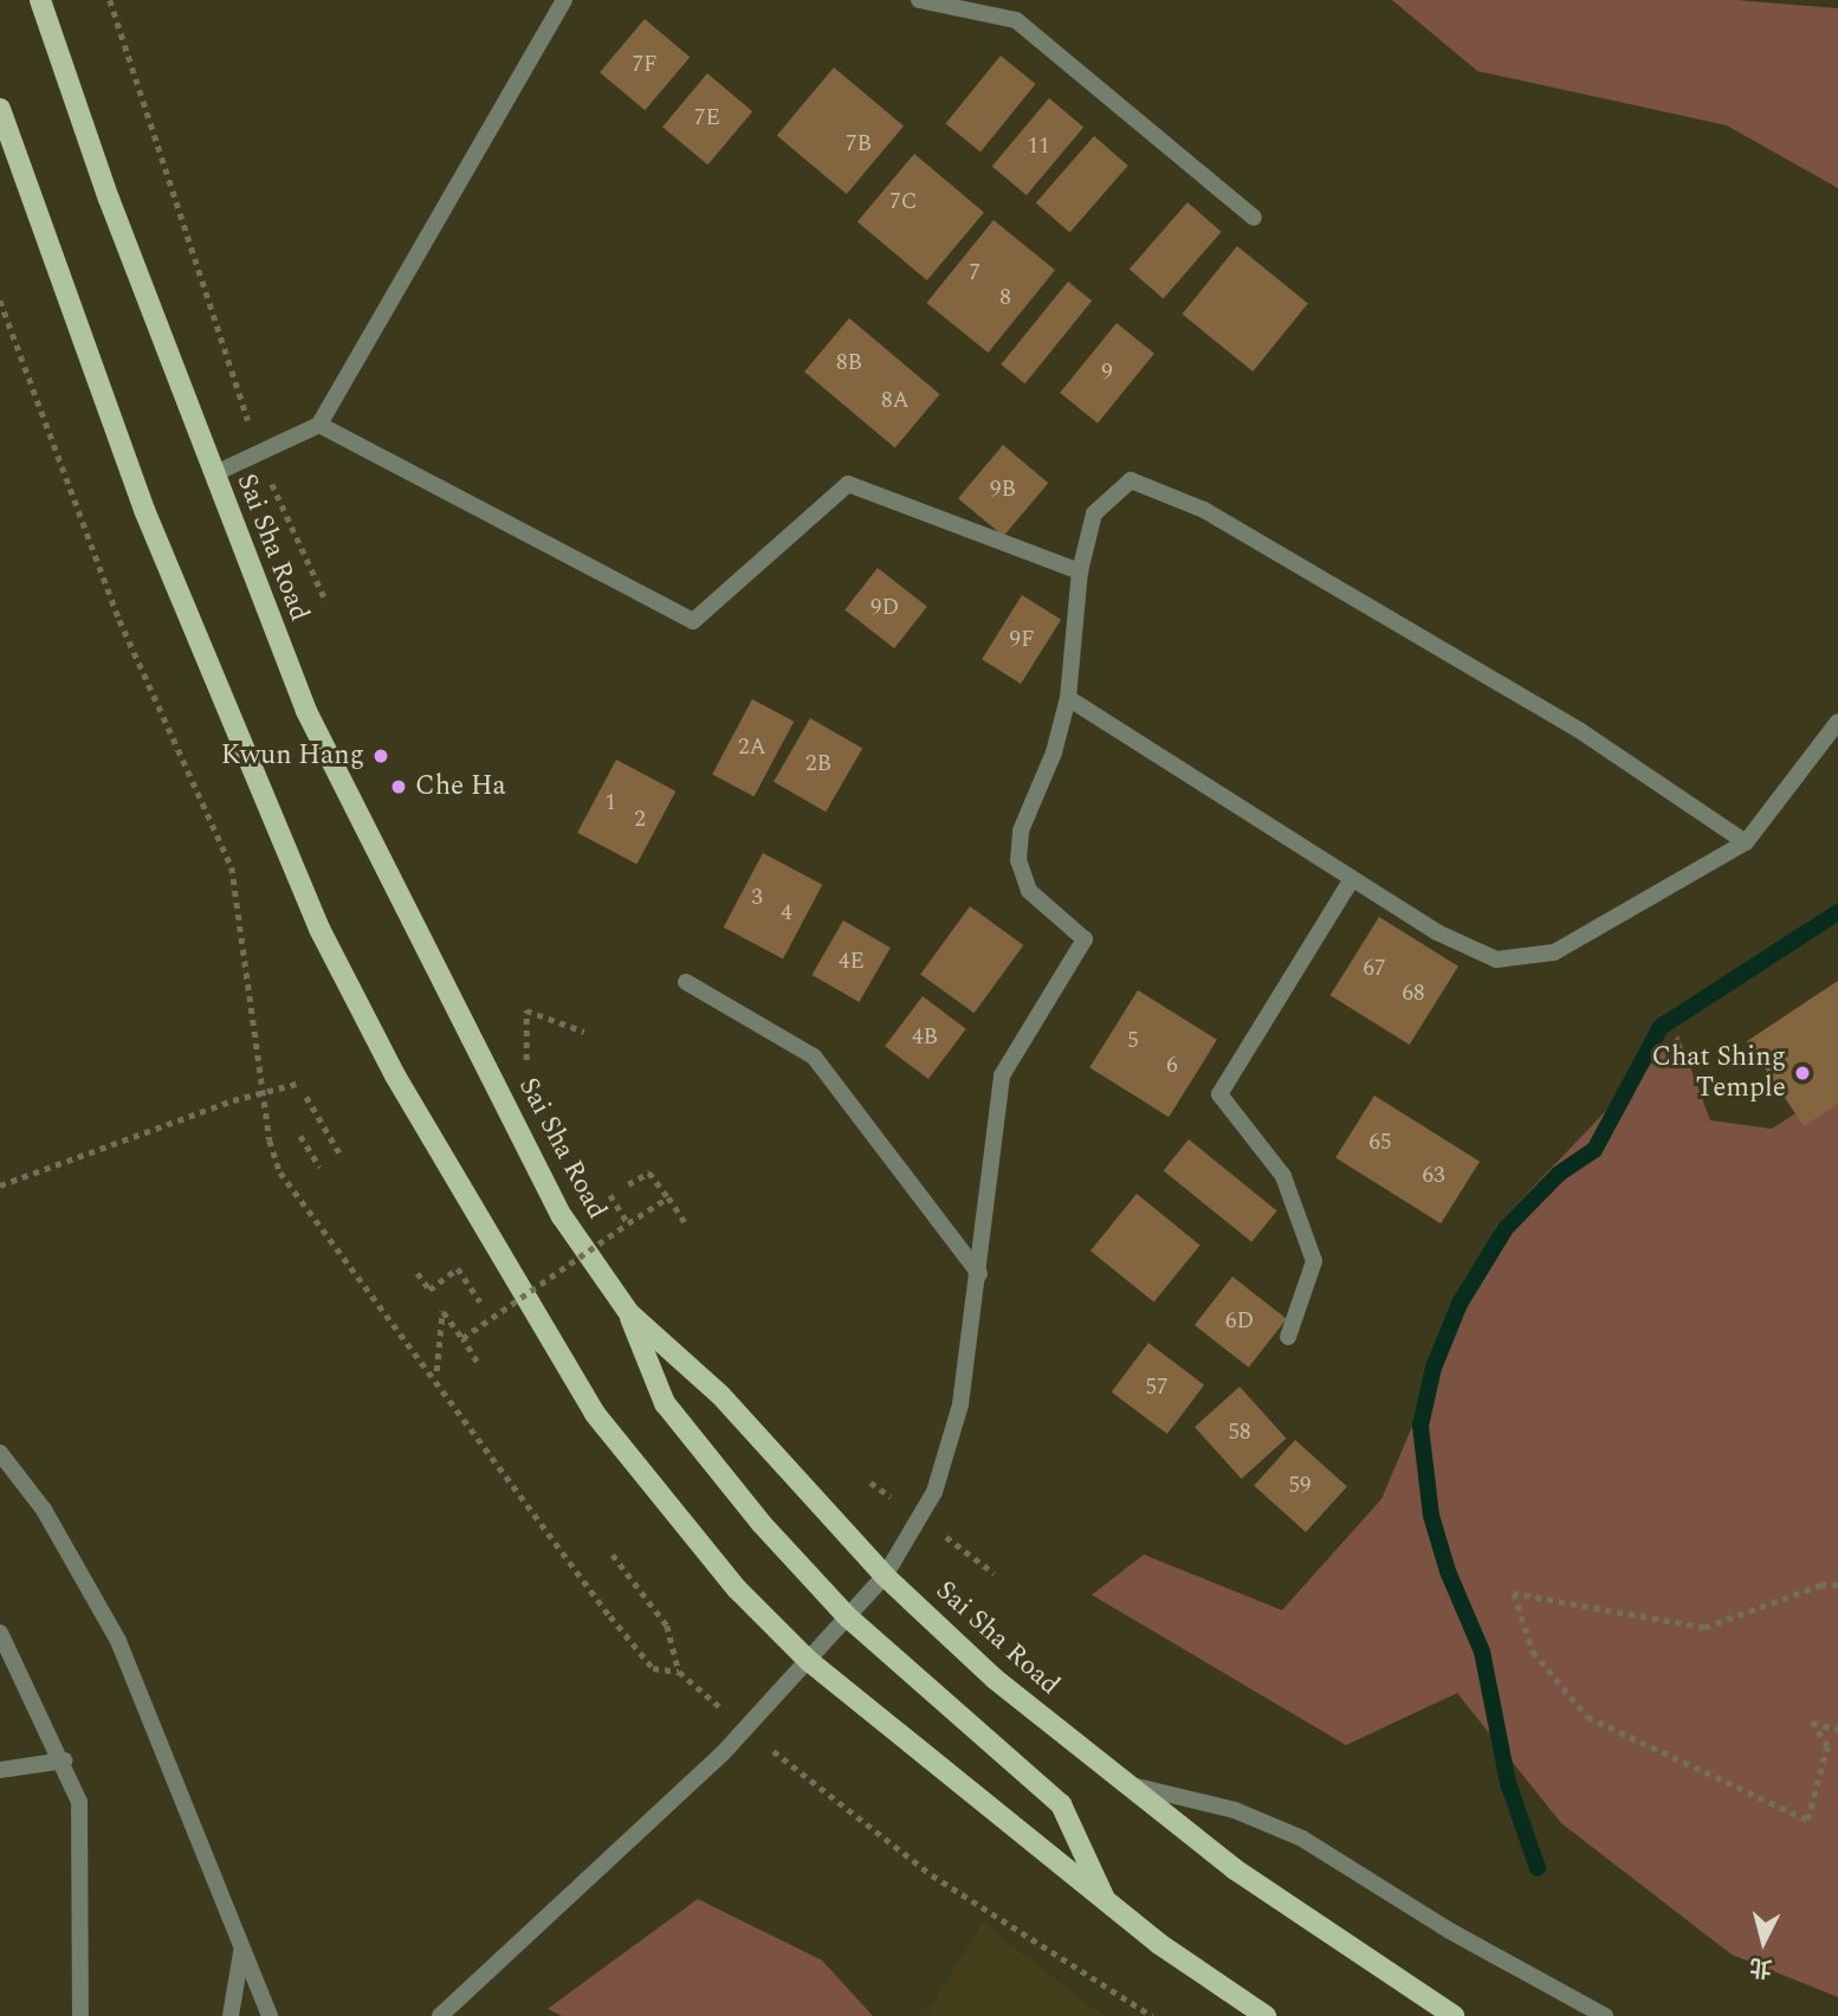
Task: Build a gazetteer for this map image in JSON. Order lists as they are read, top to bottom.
{
  "streets": {
    "main road": ["Sai Sha Road"]
  },
  "places": ["Kwun Hang", "Che Ha", "Chat Shing Temple"],
  "house_numbers": [
    "7F",
    "7E",
    "7B",
    "11",
    "7C",
    "7",
    "8",
    "8B",
    "9",
    "8A",
    "9B",
    "9D",
    "9F",
    "2A",
    "2B",
    "1",
    "2",
    "3",
    "4",
    "4E",
    "67",
    "68",
    "4B",
    "5",
    "6",
    "65",
    "63",
    "6D",
    "57",
    "58",
    "59"
  ],
  "north": "bottom"
}
